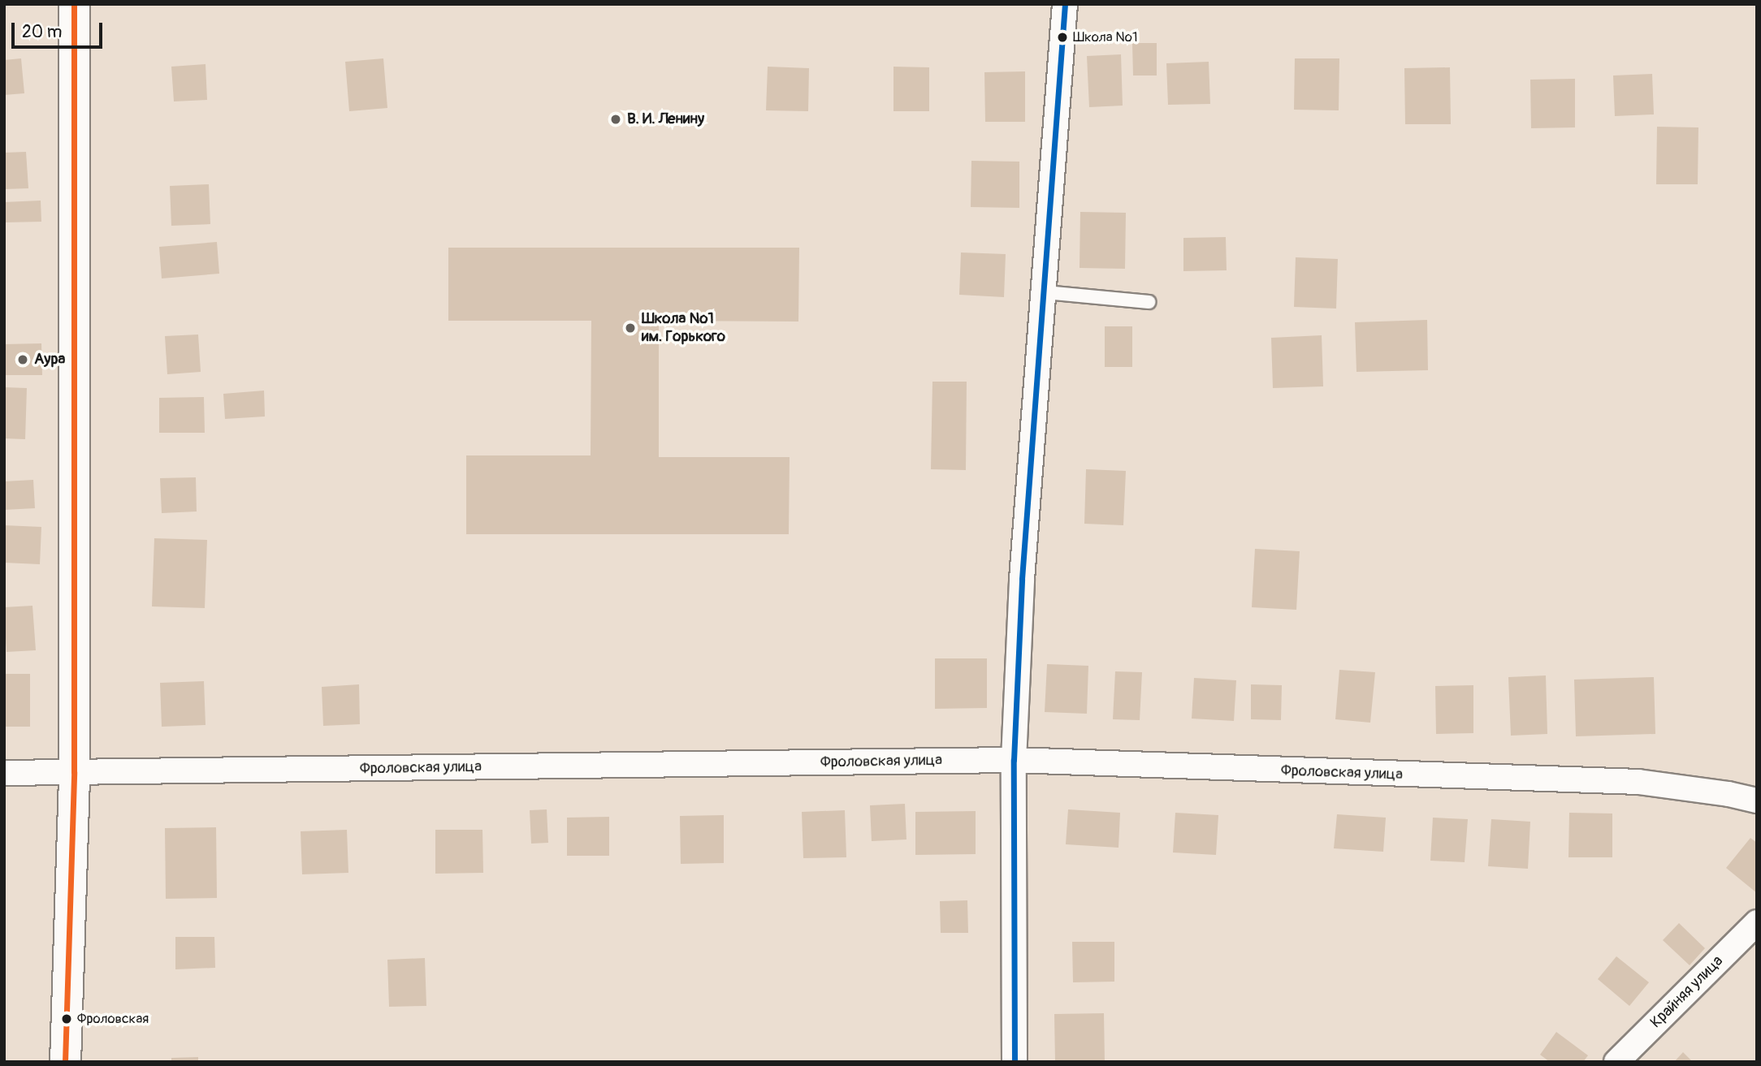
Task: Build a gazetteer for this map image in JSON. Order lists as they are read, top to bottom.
{
  "streets": {
    "street": ["Фроловская улица", "Крайняя улица"]
  },
  "places": [
    "Школа №1",
    "В. И. Ленину",
    "Школа №1 им. Горького",
    "Аура",
    "Фроловская"
  ],
  "scale_bar": "20 m"
}
